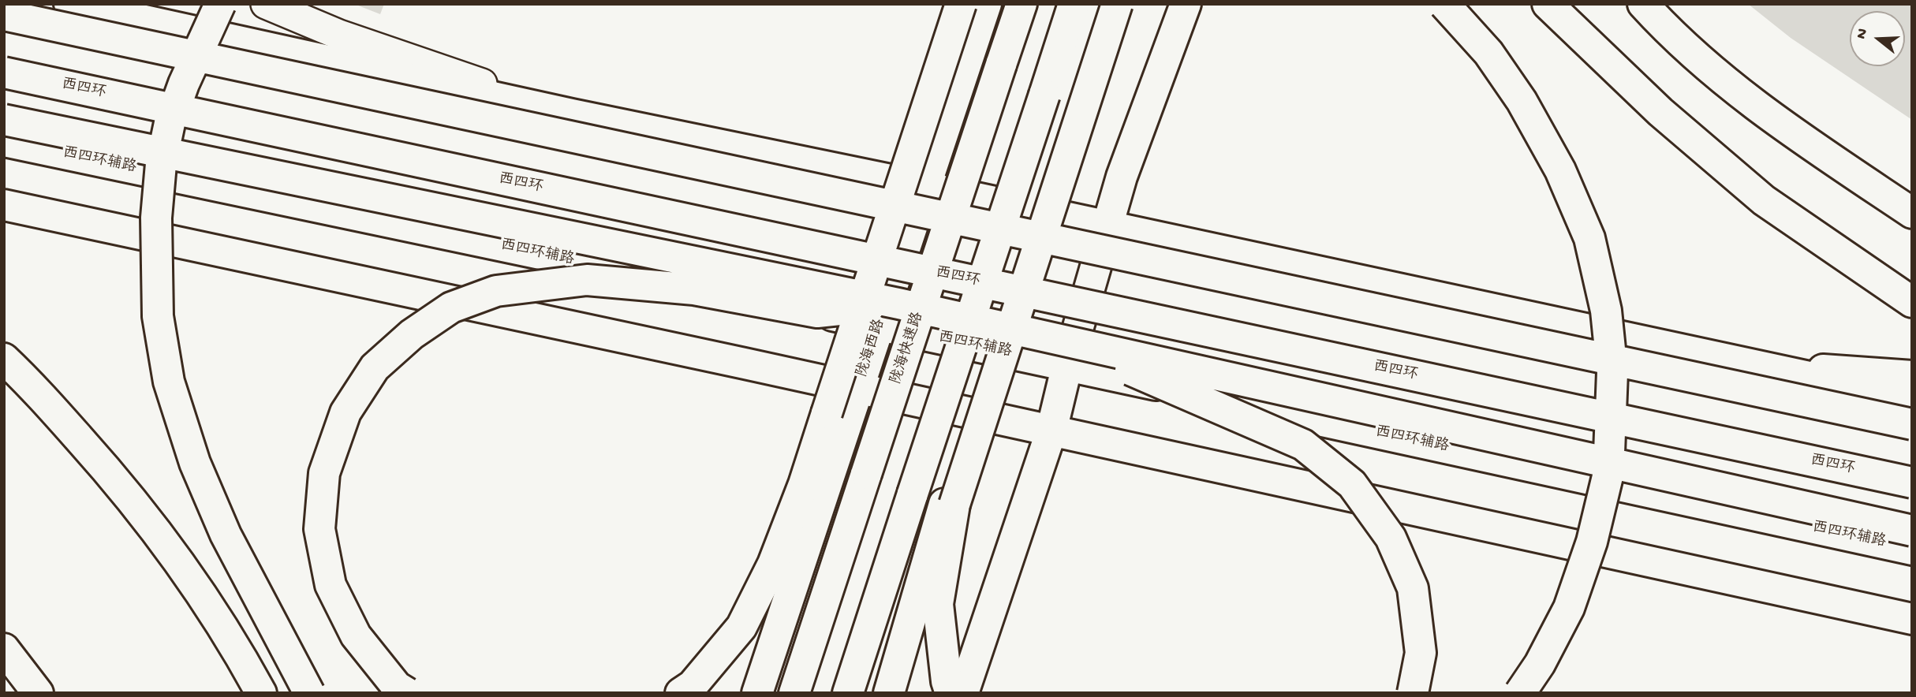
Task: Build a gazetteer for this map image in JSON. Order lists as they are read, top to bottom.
{
  "streets": {
    "main road": [
      "西四环",
      "西四环辅路",
      "陇海西路",
      "陇海快速路"
    ]
  },
  "crossings": [
    ["西四环辅路", "陇海西路"]
  ],
  "north": "left"
}
